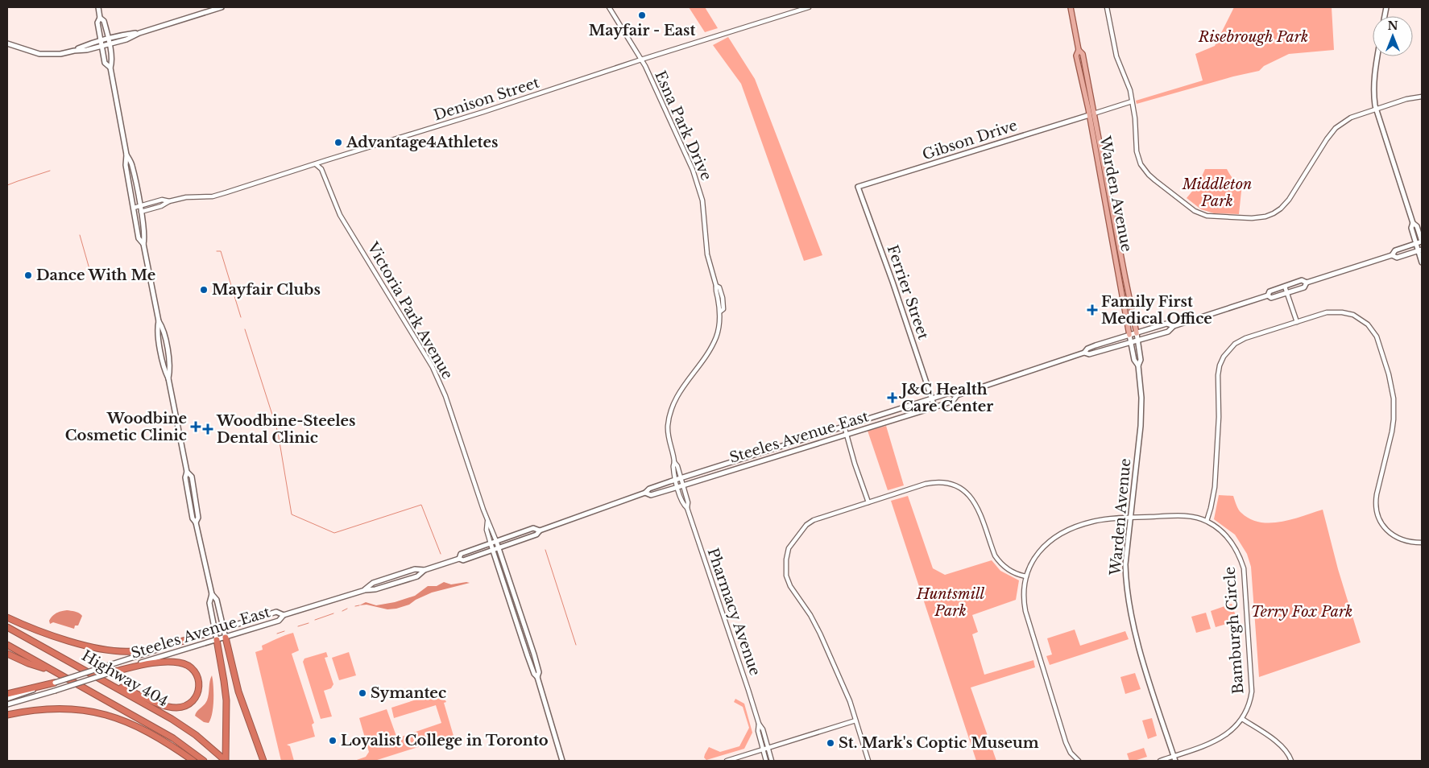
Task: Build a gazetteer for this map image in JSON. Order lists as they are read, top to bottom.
{
  "streets": {
    "highway": ["Highway 404"],
    "main road": [
      "Gibson Drive",
      "Warden Avenue",
      "Ferrier Street",
      "Victoria Park Avenue",
      "Steeles Avenue East"
    ],
    "street": [
      "Denison Street",
      "Esna Park Drive",
      "Pharmacy Avenue",
      "Bamburgh Circle"
    ]
  },
  "crossings": [
    ["Denison Street", "Esna Park Drive"],
    ["Denison Street", "Victoria Park Avenue"],
    ["Esna Park Drive", "Steeles Avenue East"],
    ["Esna Park Drive", "Pharmacy Avenue"],
    ["Gibson Drive", "Warden Avenue"],
    ["Gibson Drive", "Ferrier Street"],
    ["Warden Avenue", "Steeles Avenue East"],
    ["Warden Avenue", "Bamburgh Circle"],
    ["Ferrier Street", "Steeles Avenue East"],
    ["Victoria Park Avenue", "Steeles Avenue East"],
    ["Steeles Avenue East", "Pharmacy Avenue"]
  ],
  "parks": [
    "Risebrough Park",
    "Middleton Park",
    "Huntsmill Park",
    "Terry Fox Park"
  ],
  "places": {
    "other": [
      "Mayfair - East",
      "Advantage4Athletes",
      "Dance With Me",
      "Mayfair Clubs",
      "Symantec",
      "Loyalist College in Toronto",
      "St. Mark's Coptic Museum"
    ],
    "health": [
      "Family First Medical Office",
      "J&C Health Care Center",
      "Woodbine Cosmetic Clinic",
      "Woodbine-Steeles Dental Clinic"
    ]
  },
  "north": "top"
}
